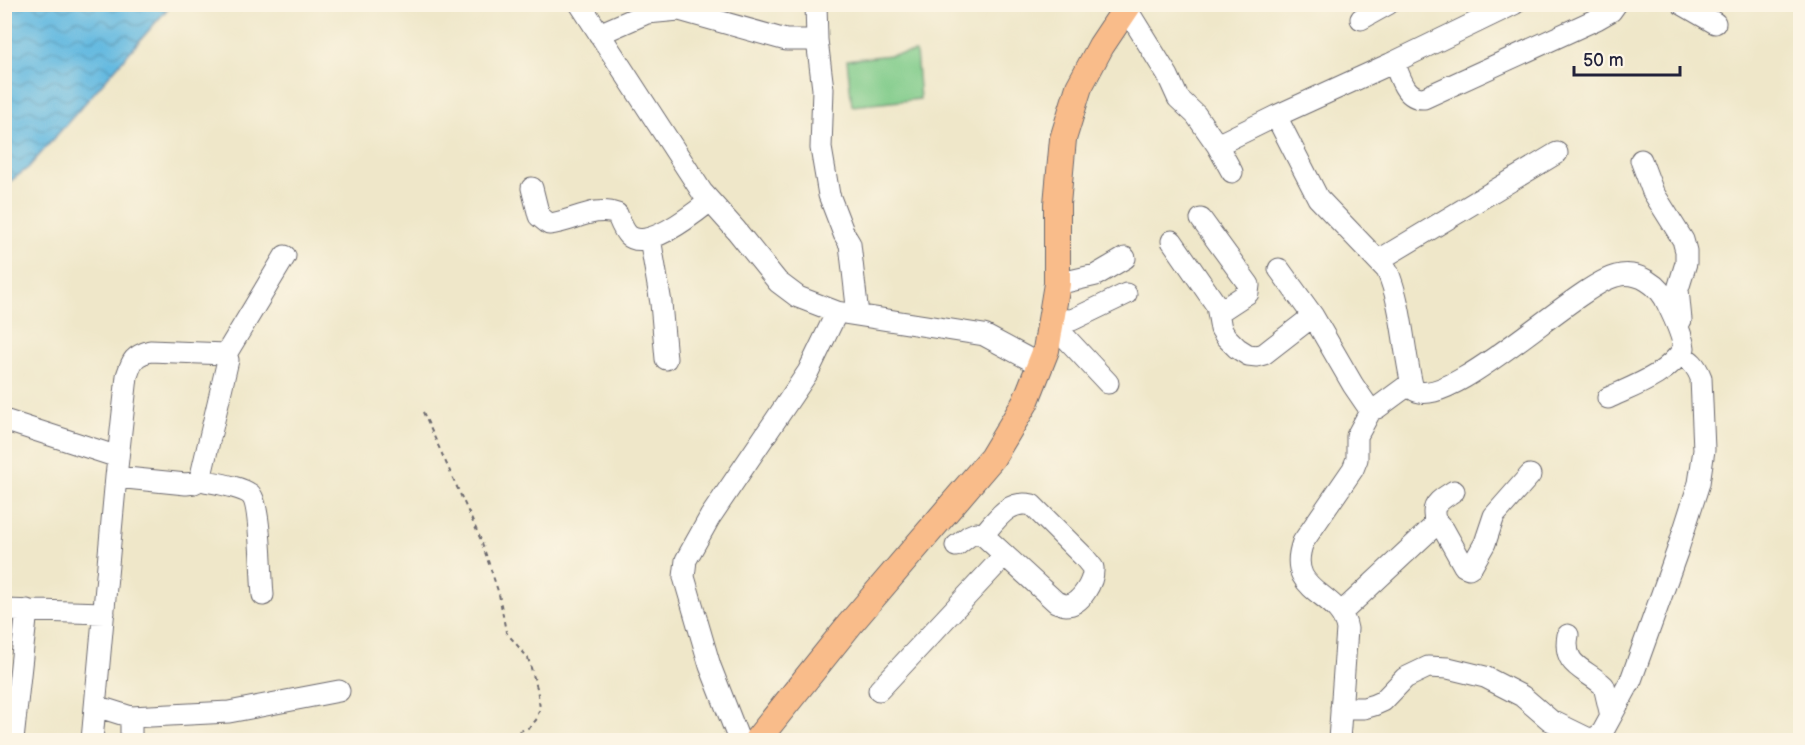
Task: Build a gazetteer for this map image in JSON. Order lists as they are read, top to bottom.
{
  "scale_bar": "50 m"
}
